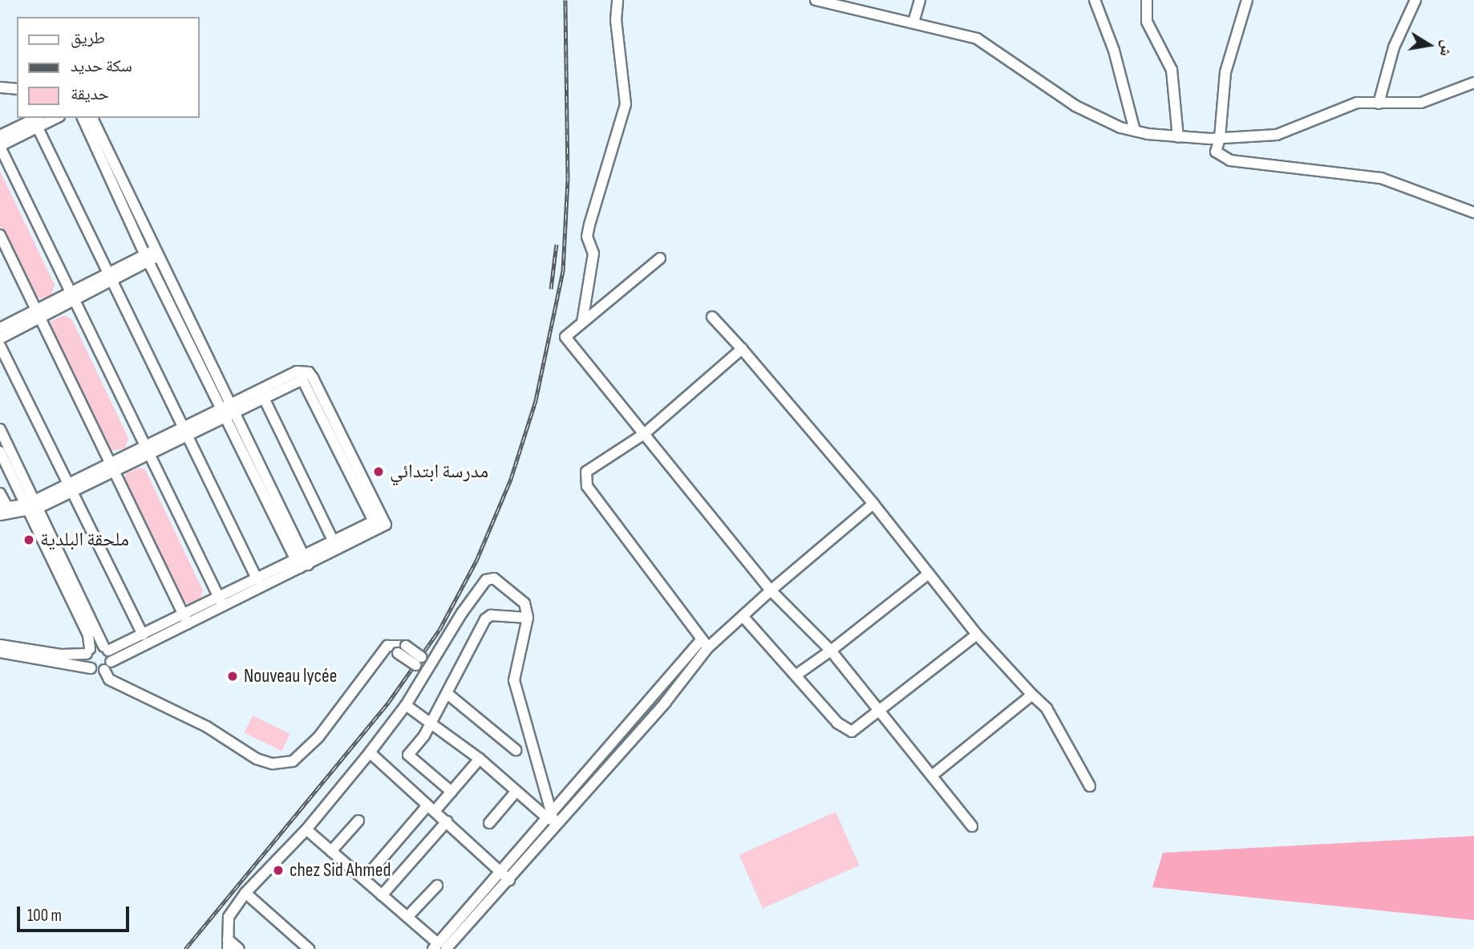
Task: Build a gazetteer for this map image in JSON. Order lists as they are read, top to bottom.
{
  "places": [
    "مدرسة ابتدائي",
    "ملحقة البلدية",
    "Nouveau lycée",
    "chez Sid Ahmed"
  ],
  "legend": ["طريق", "سكة حديد", "حديقة"],
  "scale_bar": "100 m",
  "north": "right"
}
